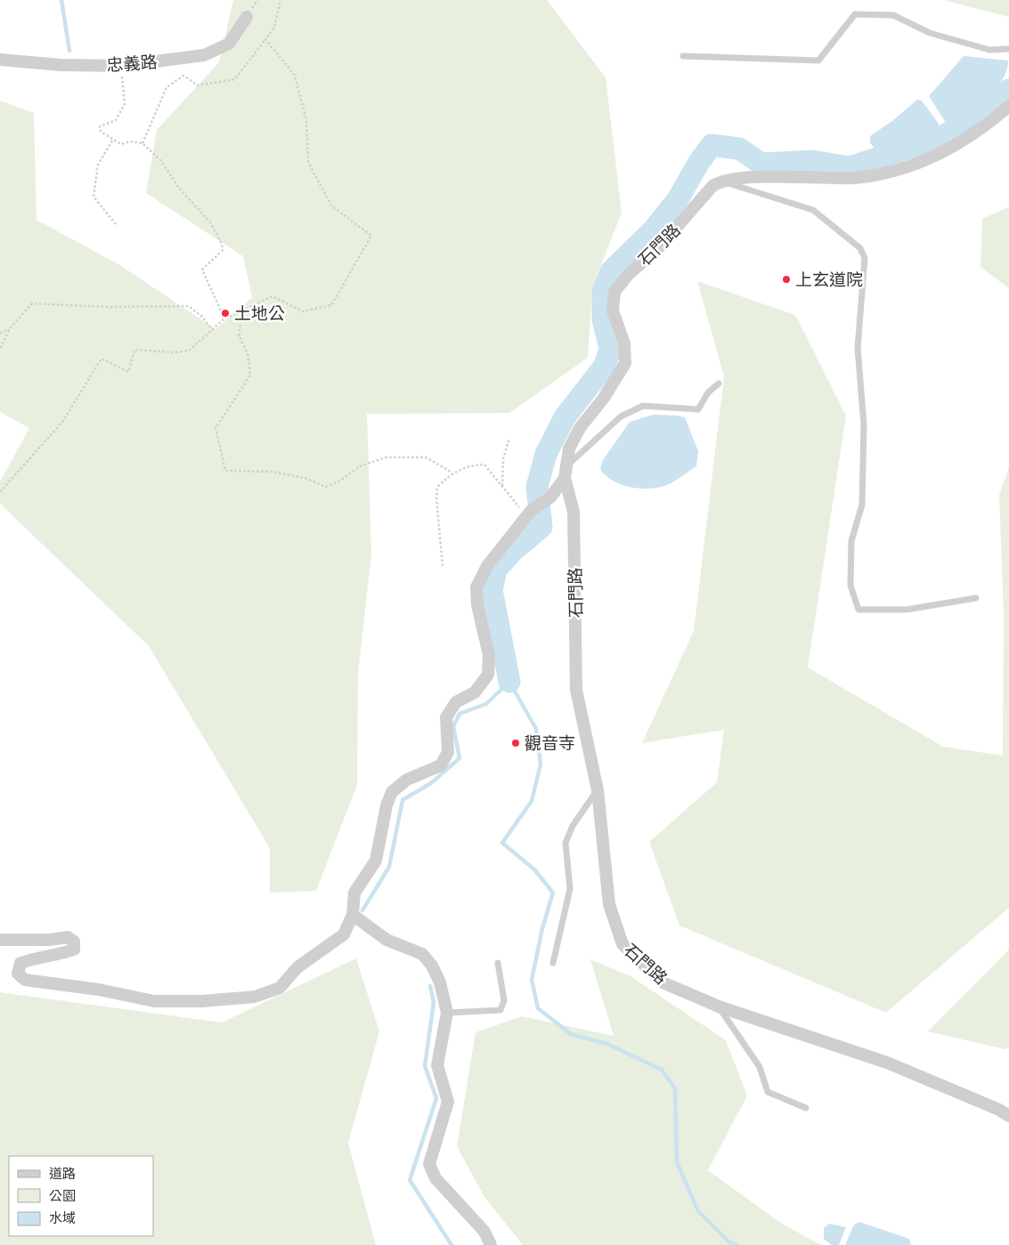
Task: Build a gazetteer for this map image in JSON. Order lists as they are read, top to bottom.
{
  "streets": {
    "street": ["忠義路", "石門路"]
  },
  "places": ["上玄道院", "土地公", "觀音寺"],
  "legend": ["道路", "公園", "水域"]
}
